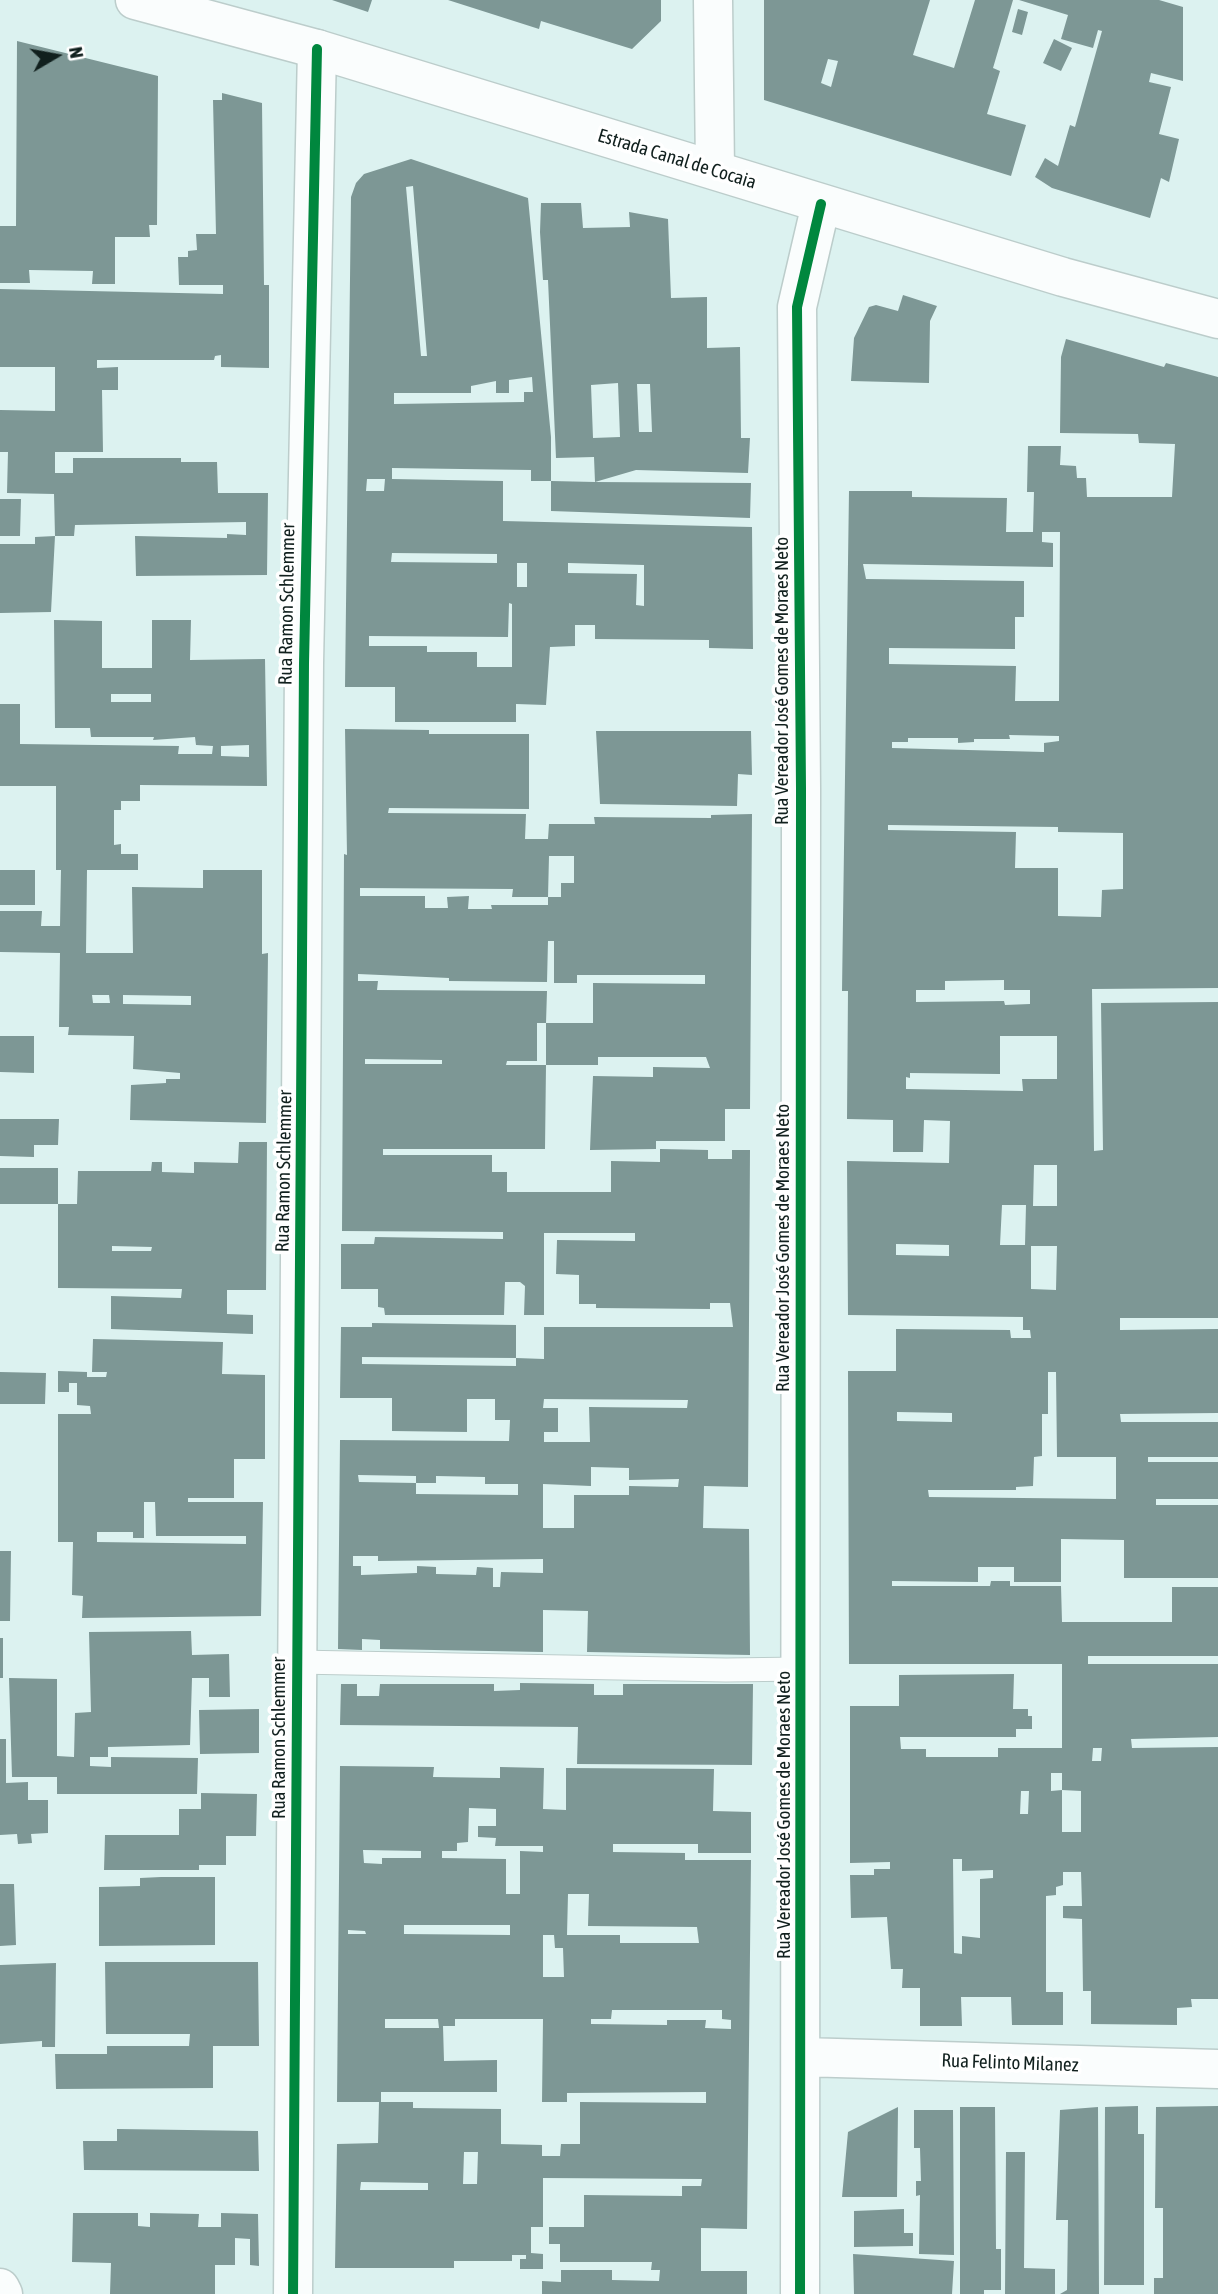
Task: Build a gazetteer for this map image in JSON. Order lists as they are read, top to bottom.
{
  "streets": {
    "street": [
      "Estrada Canal de Cocaia",
      "Rua Ramon Schlemmer",
      "Rua Vereador José Gomes de Moraes Neto",
      "Rua Felinto Milanez"
    ]
  },
  "crossings": [
    ["Estrada Canal de Cocaia", "Rua Ramon Schlemmer"],
    ["Estrada Canal de Cocaia", "Rua Vereador José Gomes de Moraes Neto"],
    ["Rua Vereador José Gomes de Moraes Neto", "Rua Felinto Milanez"]
  ],
  "north": "right"
}
